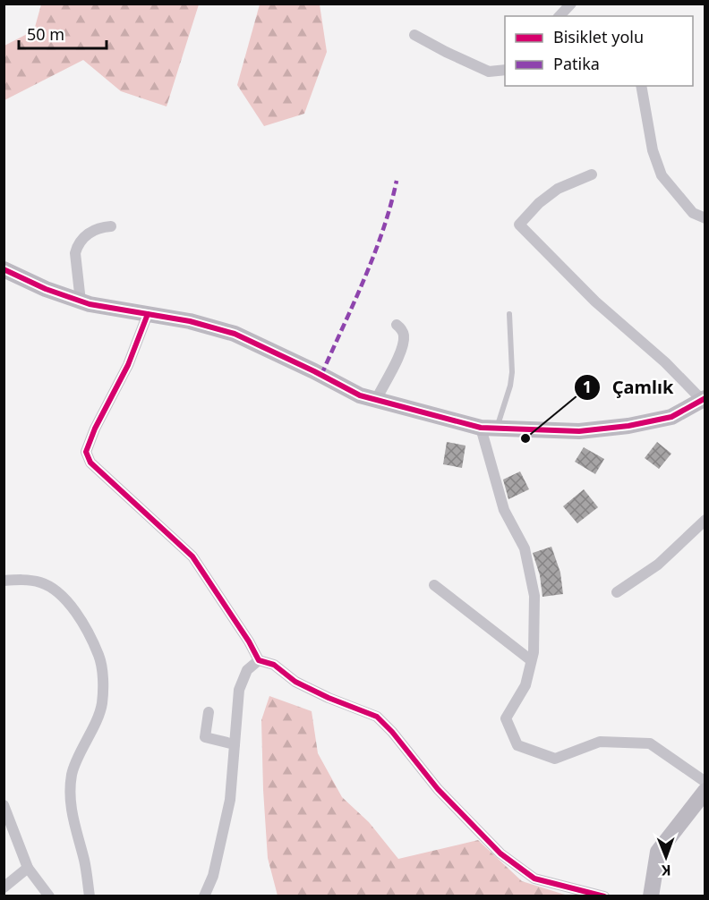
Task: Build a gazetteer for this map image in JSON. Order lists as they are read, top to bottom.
{
  "places": ["Çamlık"],
  "legend": ["Bisiklet yolu", "Patika"],
  "scale_bar": "50 m",
  "north": "bottom"
}
